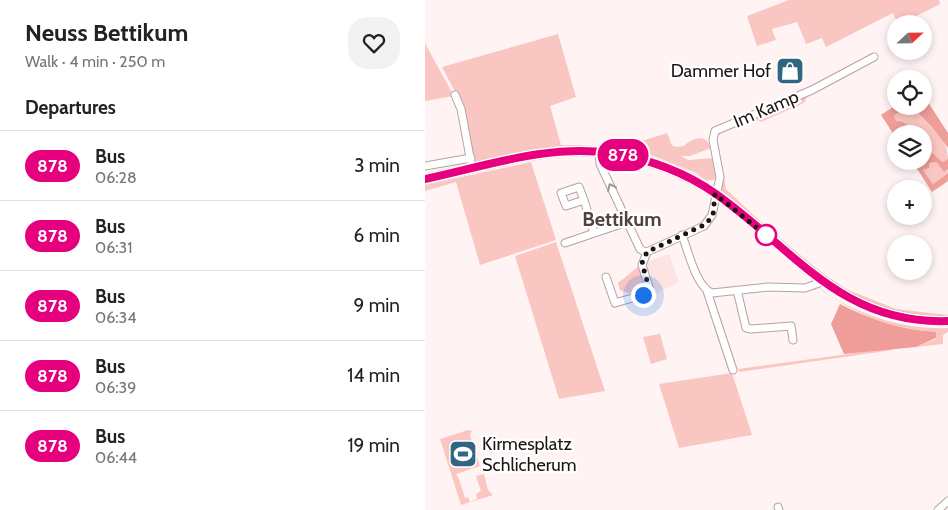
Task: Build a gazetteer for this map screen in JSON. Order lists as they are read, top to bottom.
{
  "streets": {
    "street": ["Im Kamp"]
  },
  "districts": ["Bettikum"],
  "places": {
    "shop": ["Dammer Hof"],
    "sports": ["Kirmesplatz Schlicherum"]
  },
  "lines": ["bus line 878"],
  "north": "right",
  "page": {
    "heading": [
      ["Neuss Bettikum", "Walk · 4 min · 250 m"],
      "Departures"
    ],
    "on_map": "878",
    "map_buttons": ["+", "−"],
    "list": [
      {
        "mark": "878",
        "name": "Bus",
        "note": "06:28",
        "value": "3 min"
      },
      {
        "mark": "878",
        "name": "Bus",
        "note": "06:31",
        "value": "6 min"
      },
      {
        "mark": "878",
        "name": "Bus",
        "note": "06:34",
        "value": "9 min"
      },
      {
        "mark": "878",
        "name": "Bus",
        "note": "06:39",
        "value": "14 min"
      },
      {
        "mark": "878",
        "name": "Bus",
        "note": "06:44",
        "value": "19 min"
      }
    ]
  }
}
